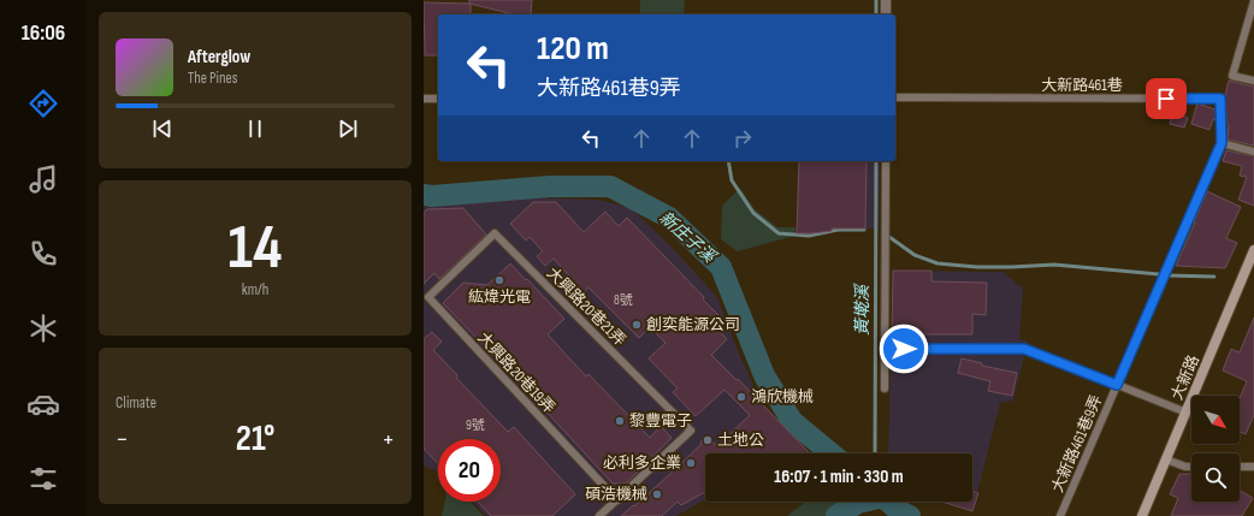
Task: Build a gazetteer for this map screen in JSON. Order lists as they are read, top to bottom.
{
  "streets": {
    "main road": ["大新路"],
    "lane": [
      "大新路461巷",
      "大興路20巷21弄",
      "大興路20巷19弄",
      "大新路461巷9弄"
    ]
  },
  "crossings": [
    ["大新路461巷", "大新路461巷9弄"],
    ["大興路20巷21弄", "大興路20巷19弄"]
  ],
  "water": ["新庄子溪", "黃墘溪"],
  "places": [
    "紘煒光電",
    "創奕能源公司",
    "鴻欣機械",
    "黎豐電子",
    "土地公",
    "必利多企業",
    "碩浩機械"
  ],
  "house_numbers": ["8號", "9號"],
  "north": "bottom right",
  "page": {
    "tabs": "16:06",
    "turn": ["120 m", "大新路461巷9弄"],
    "song": ["Afterglow", "The Pines"],
    "tile": [
      ["14", "km/h"],
      "Climate"
    ],
    "heat": ["−", "21°", "+"],
    "limit": "20",
    "trip": "16:07 · 1 min · 330 m"
  }
}
